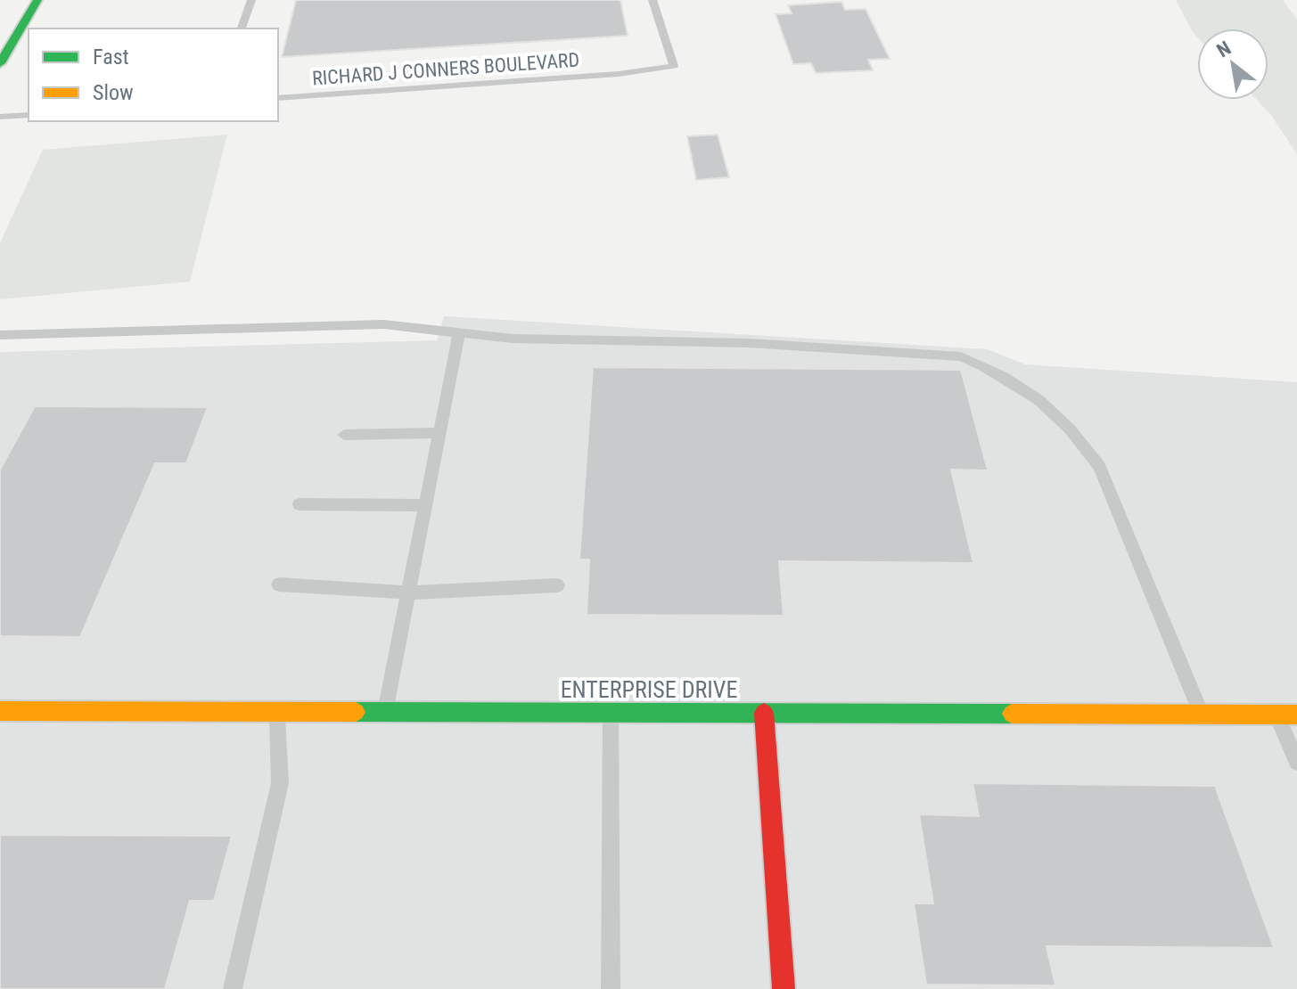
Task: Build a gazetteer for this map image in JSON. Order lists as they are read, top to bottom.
{
  "streets": {
    "street": ["ENTERPRISE DRIVE"],
    "lane": ["RICHARD J CONNERS BOULEVARD"]
  },
  "legend": ["Fast", "Slow"],
  "north": "top left"
}
